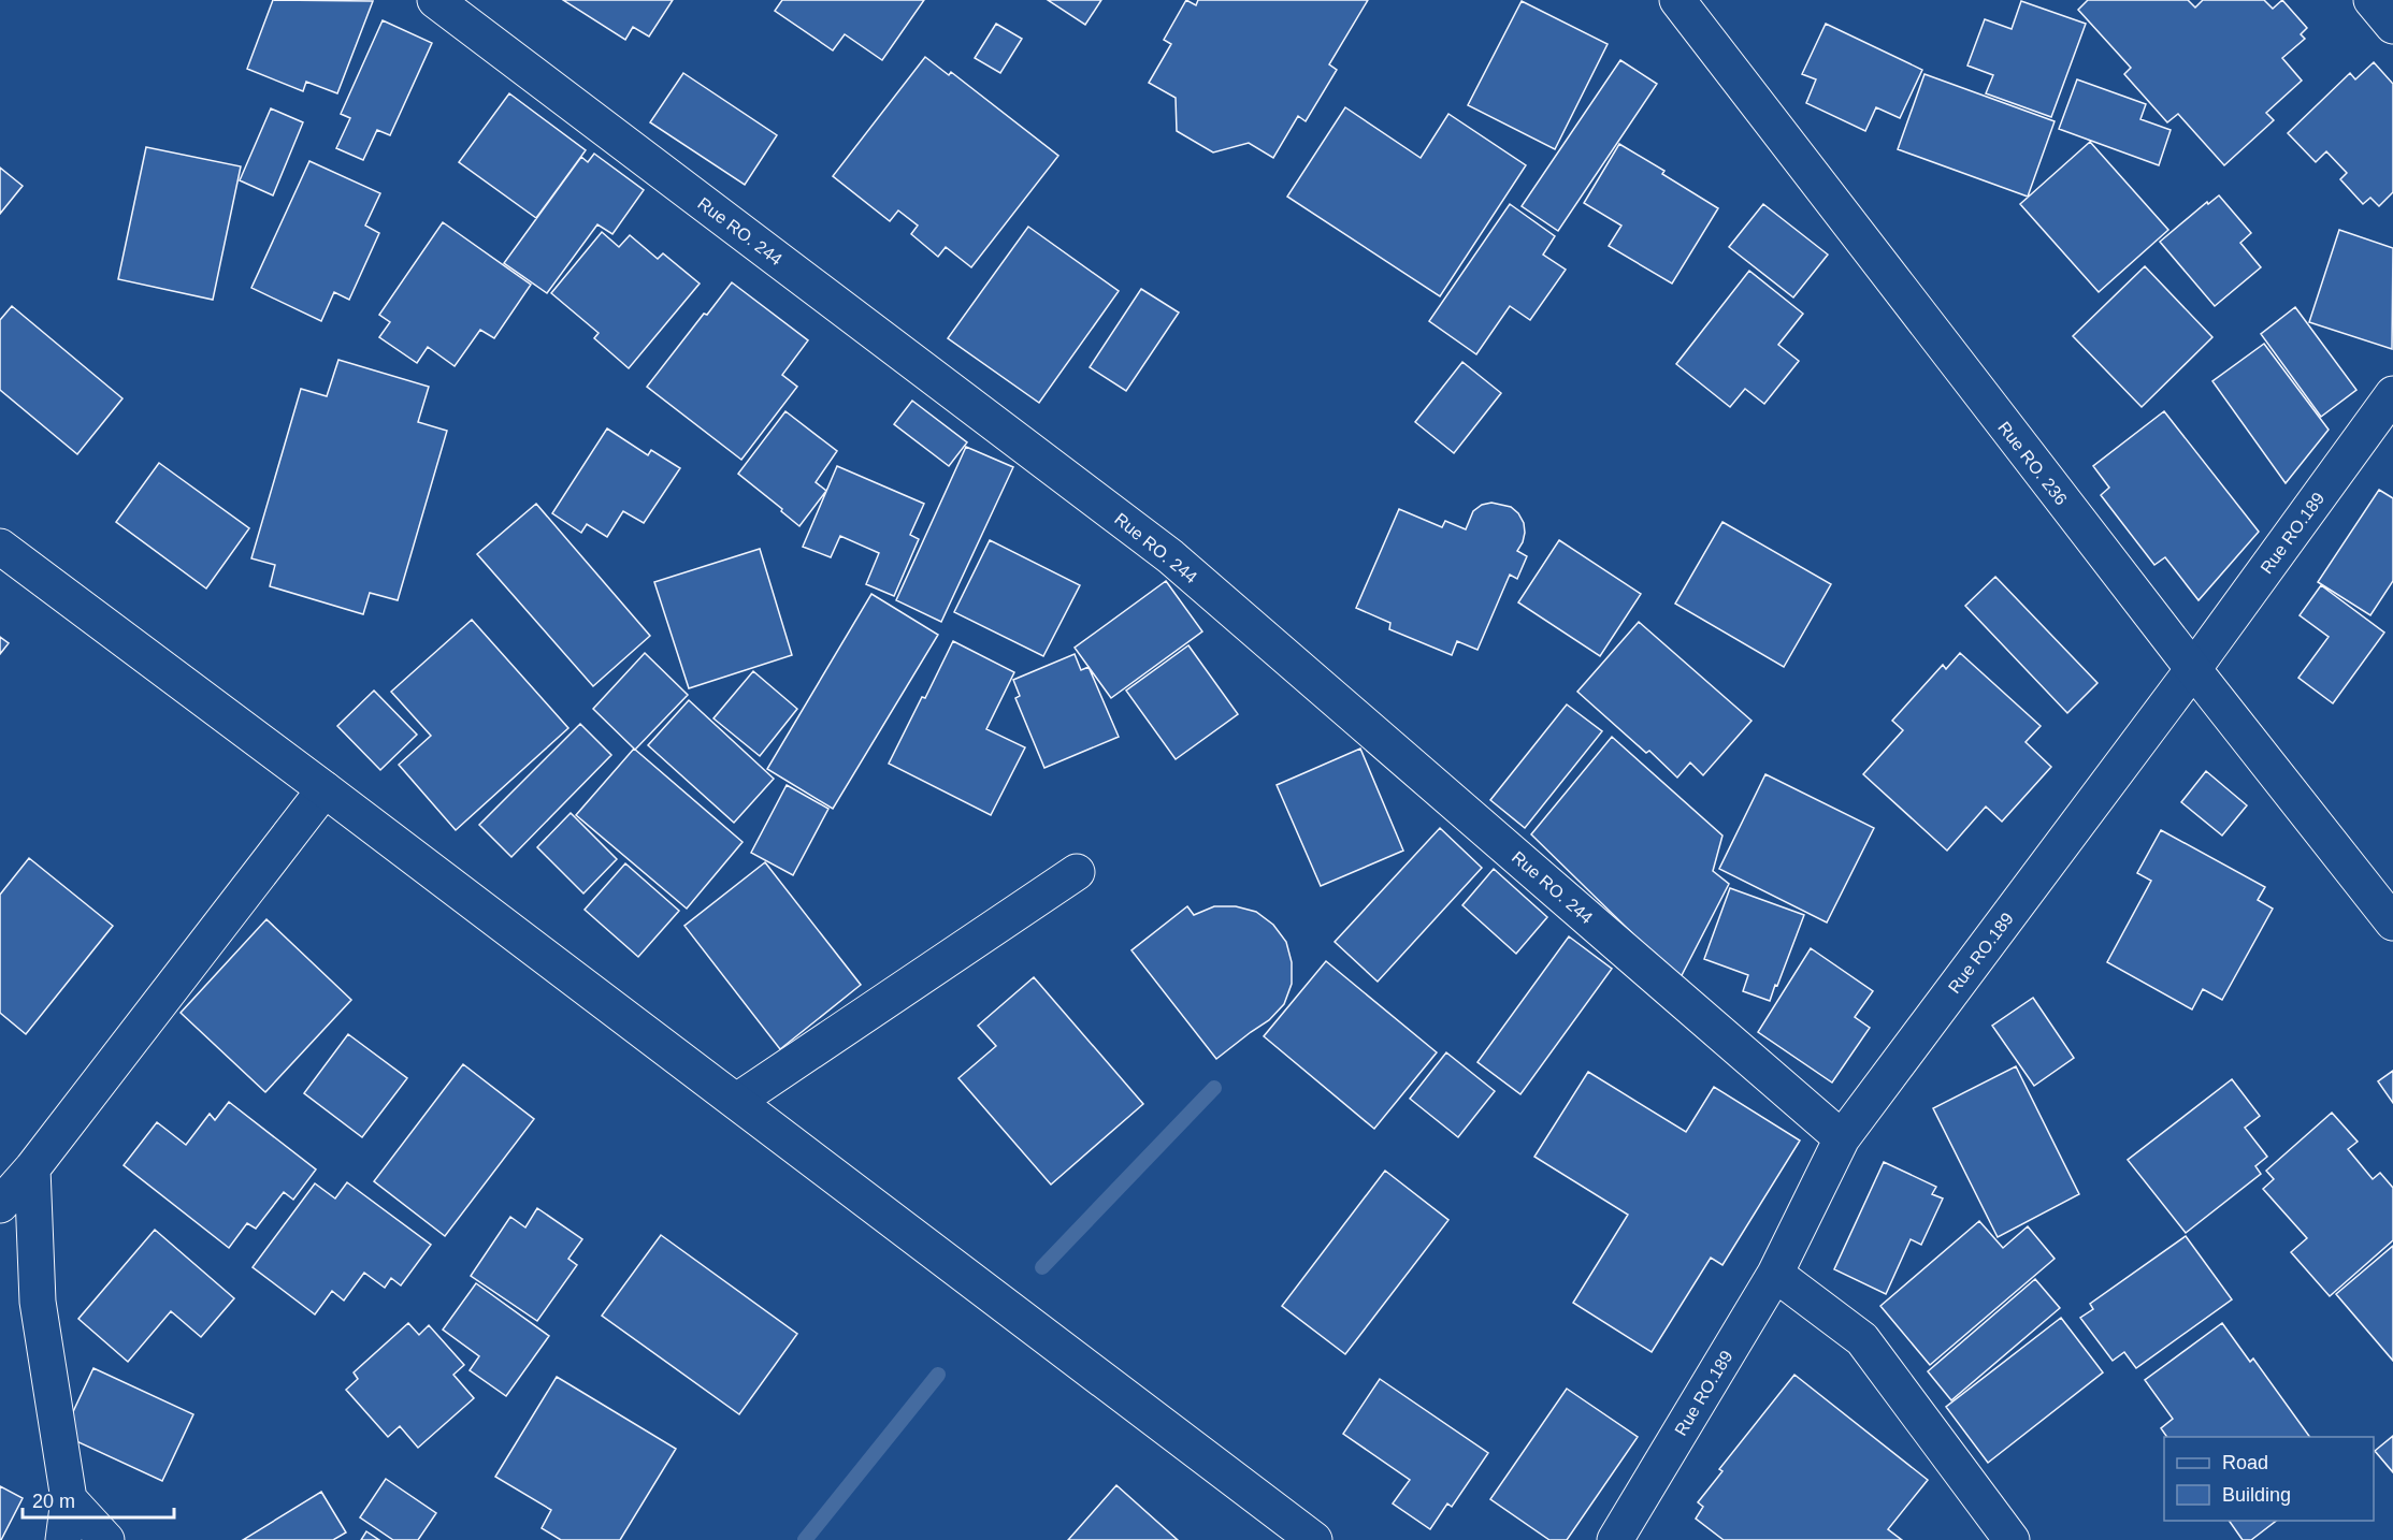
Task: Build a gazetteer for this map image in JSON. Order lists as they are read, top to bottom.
{
  "streets": {
    "street": ["Rue RO. 244", "Rue RO. 236", "Rue RO.189"]
  },
  "crossings": [
    ["Rue RO. 244", "Rue RO.189"],
    ["Rue RO. 236", "Rue RO.189"]
  ],
  "legend": ["Road", "Building"],
  "scale_bar": "20 m"
}
